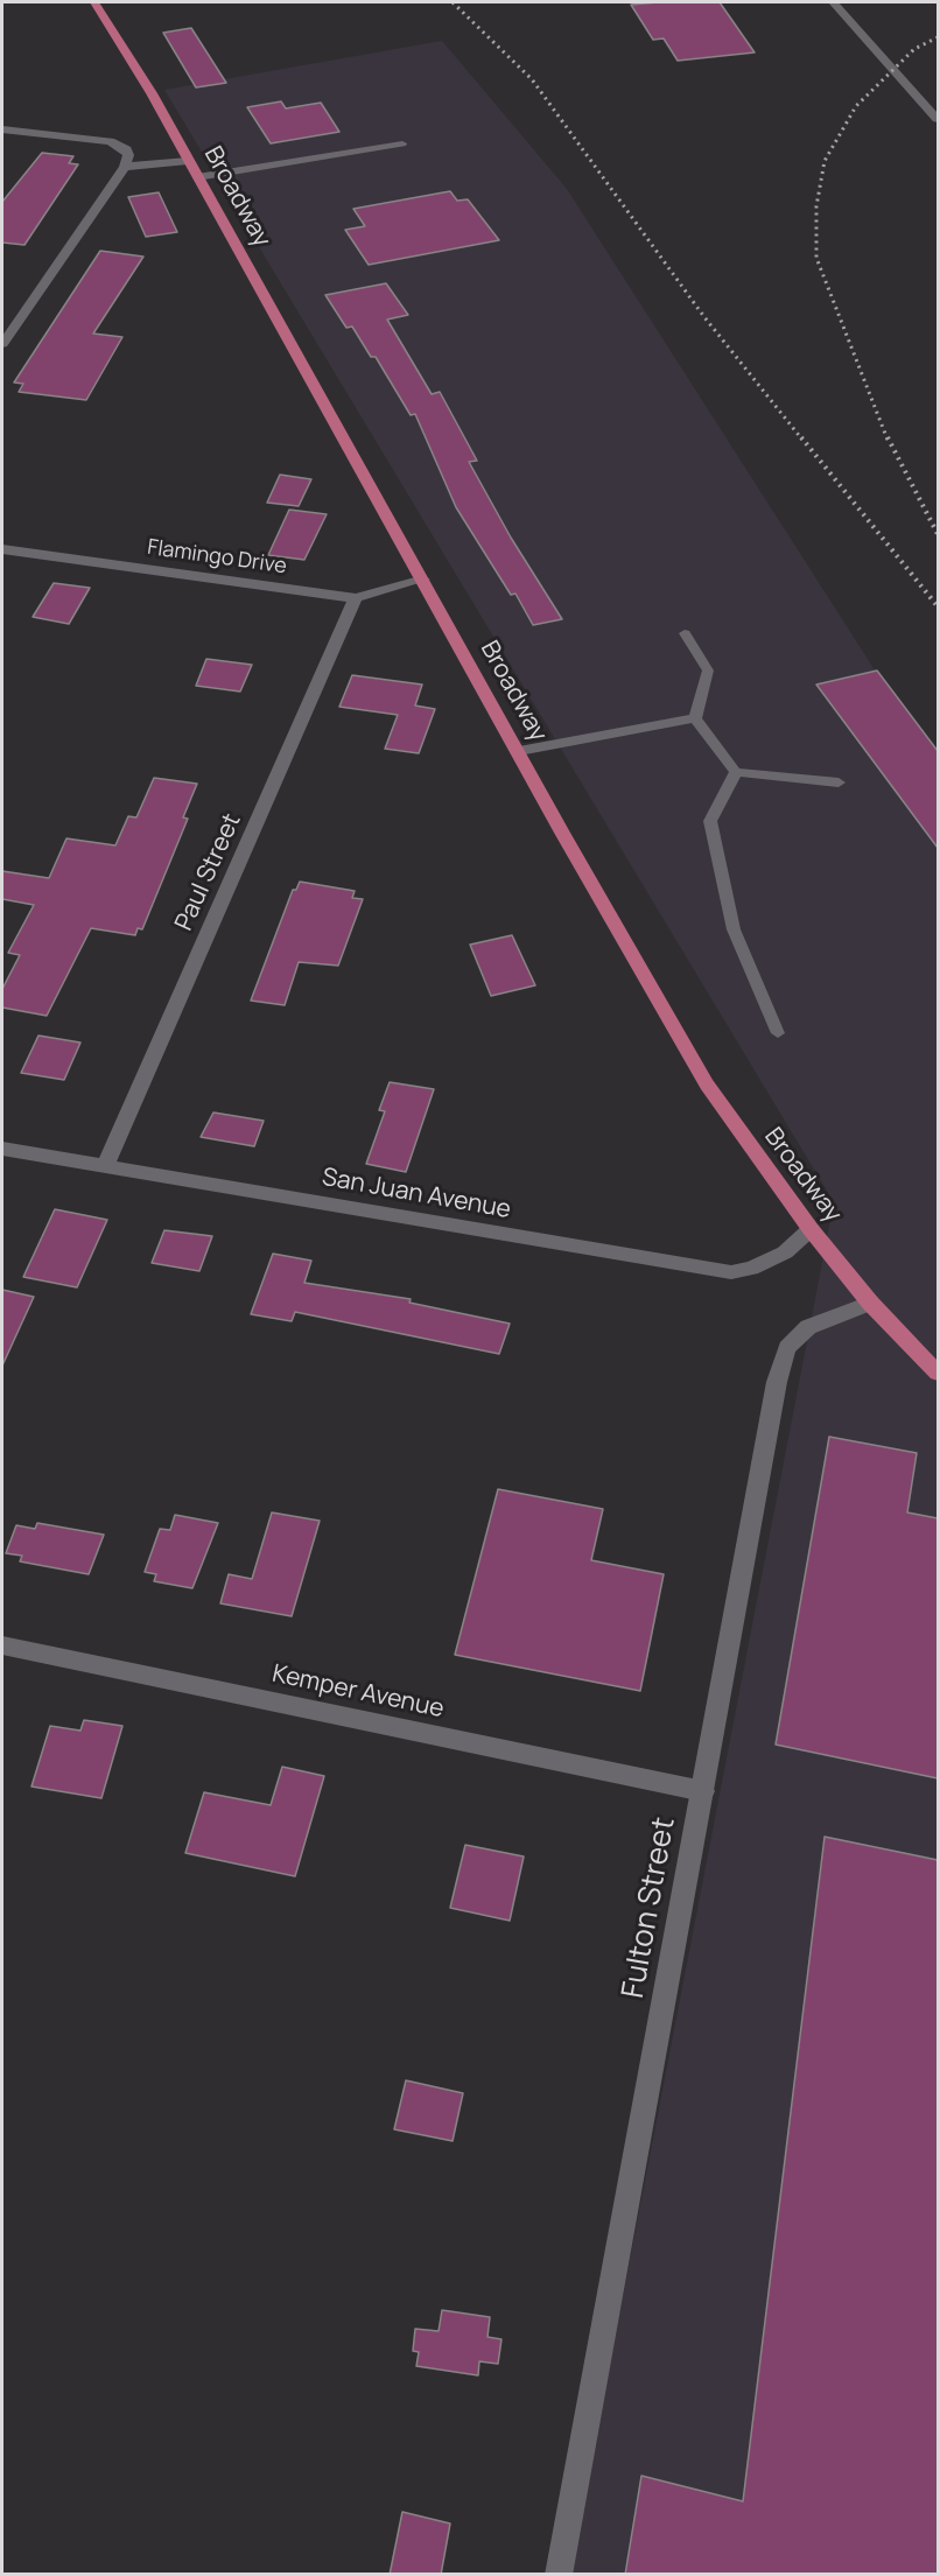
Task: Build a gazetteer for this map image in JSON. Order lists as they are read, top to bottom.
{
  "streets": {
    "main road": ["Broadway"],
    "street": [
      "Flamingo Drive",
      "Paul Street",
      "San Juan Avenue",
      "Kemper Avenue",
      "Fulton Street"
    ]
  },
  "crossings": [
    ["Broadway", "Flamingo Drive"],
    ["Broadway", "San Juan Avenue"],
    ["Broadway", "Fulton Street"],
    ["Flamingo Drive", "Paul Street"],
    ["Paul Street", "San Juan Avenue"],
    ["Kemper Avenue", "Fulton Street"]
  ]
}
